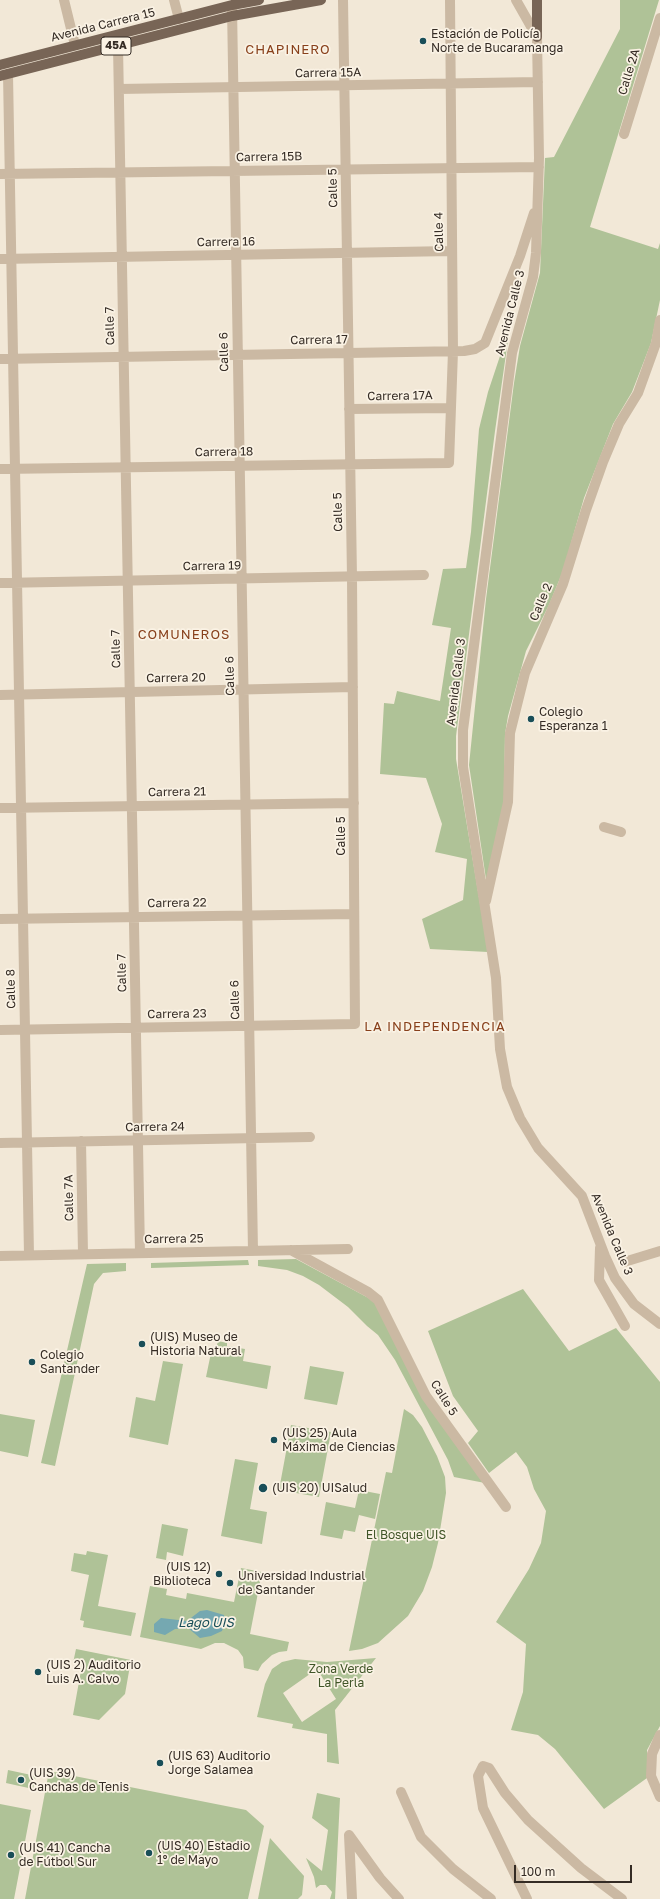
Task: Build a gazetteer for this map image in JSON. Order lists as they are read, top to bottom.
{
  "streets": {
    "main road": ["Avenida Carrera 15", "45A"],
    "street": [
      "Calle 2A",
      "Carrera 15A",
      "Carrera 15B",
      "Calle 5",
      "Calle 4",
      "Carrera 16",
      "Avenida Calle 3",
      "Calle 7",
      "Carrera 17",
      "Calle 6",
      "Carrera 17A",
      "Carrera 18",
      "Carrera 19",
      "Calle 2",
      "Carrera 20",
      "Carrera 21",
      "Carrera 22",
      "Calle 8",
      "Carrera 23",
      "Carrera 24",
      "Calle 7A",
      "Carrera 25"
    ]
  },
  "crossings": [
    ["Avenida Carrera 15", "Calle 7"],
    ["Avenida Carrera 15", "Calle 6"],
    ["Avenida Carrera 15", "Calle 8"],
    ["Carrera 15A", "Calle 5"],
    ["Carrera 15A", "Calle 4"],
    ["Carrera 15A", "Avenida Calle 3"],
    ["Carrera 15A", "Calle 7"],
    ["Carrera 15A", "Calle 6"],
    ["Carrera 15B", "Calle 5"],
    ["Carrera 15B", "Calle 4"],
    ["Carrera 15B", "Avenida Calle 3"],
    ["Carrera 15B", "Calle 7"],
    ["Carrera 15B", "Calle 6"],
    ["Carrera 15B", "Calle 8"],
    ["Calle 5", "Carrera 16"],
    ["Calle 5", "Carrera 17"],
    ["Calle 5", "Carrera 17A"],
    ["Calle 5", "Carrera 18"],
    ["Calle 5", "Carrera 19"],
    ["Calle 5", "Carrera 20"],
    ["Calle 5", "Carrera 21"],
    ["Calle 5", "Carrera 22"],
    ["Calle 5", "Carrera 23"],
    ["Calle 5", "Carrera 25"],
    ["Calle 4", "Carrera 16"],
    ["Calle 4", "Carrera 17"],
    ["Calle 4", "Carrera 17A"],
    ["Calle 4", "Carrera 18"],
    ["Carrera 16", "Calle 7"],
    ["Carrera 16", "Calle 6"],
    ["Carrera 16", "Calle 8"],
    ["Avenida Calle 3", "Carrera 17"],
    ["Avenida Calle 3", "Calle 2"],
    ["Calle 7", "Carrera 17"],
    ["Calle 7", "Carrera 18"],
    ["Calle 7", "Carrera 19"],
    ["Calle 7", "Carrera 20"],
    ["Calle 7", "Carrera 21"],
    ["Calle 7", "Carrera 22"],
    ["Calle 7", "Carrera 23"],
    ["Calle 7", "Carrera 24"],
    ["Calle 7", "Carrera 25"],
    ["Carrera 17", "Calle 6"],
    ["Carrera 17", "Calle 8"],
    ["Calle 6", "Carrera 18"],
    ["Calle 6", "Carrera 19"],
    ["Calle 6", "Carrera 20"],
    ["Calle 6", "Carrera 21"],
    ["Calle 6", "Carrera 22"],
    ["Calle 6", "Carrera 23"],
    ["Calle 6", "Carrera 24"],
    ["Calle 6", "Carrera 25"],
    ["Carrera 18", "Calle 8"],
    ["Carrera 19", "Calle 8"],
    ["Carrera 20", "Calle 8"],
    ["Carrera 21", "Calle 8"],
    ["Carrera 22", "Calle 8"],
    ["Calle 8", "Carrera 23"],
    ["Calle 8", "Carrera 24"],
    ["Calle 8", "Carrera 25"],
    ["Carrera 24", "Calle 7A"],
    ["Calle 7A", "Carrera 25"]
  ],
  "districts": ["CHAPINERO", "COMUNEROS", "LA INDEPENDENCIA"],
  "water": ["Lago UIS"],
  "parks": ["El Bosque UIS", "Zona Verde La Perla"],
  "places": [
    "Estación de Policía Norte de Bucaramanga",
    "Colegio Esperanza 1",
    "(UIS) Museo de Historia Natural",
    "Colegio Santander",
    "(UIS 25) Aula Máxima de Ciencias",
    "(UIS 20) UISalud",
    "(UIS 12) Biblioteca",
    "Universidad Industrial de Santander",
    "(UIS 2) Auditorio Luis A. Calvo",
    "(UIS 63) Auditorio Jorge Salamea",
    "(UIS 39) Canchas de Tenis",
    "(UIS 40) Estadio 1º de Mayo",
    "(UIS 41) Cancha de Fútbol Sur"
  ],
  "scale_bar": "100 m"
}
